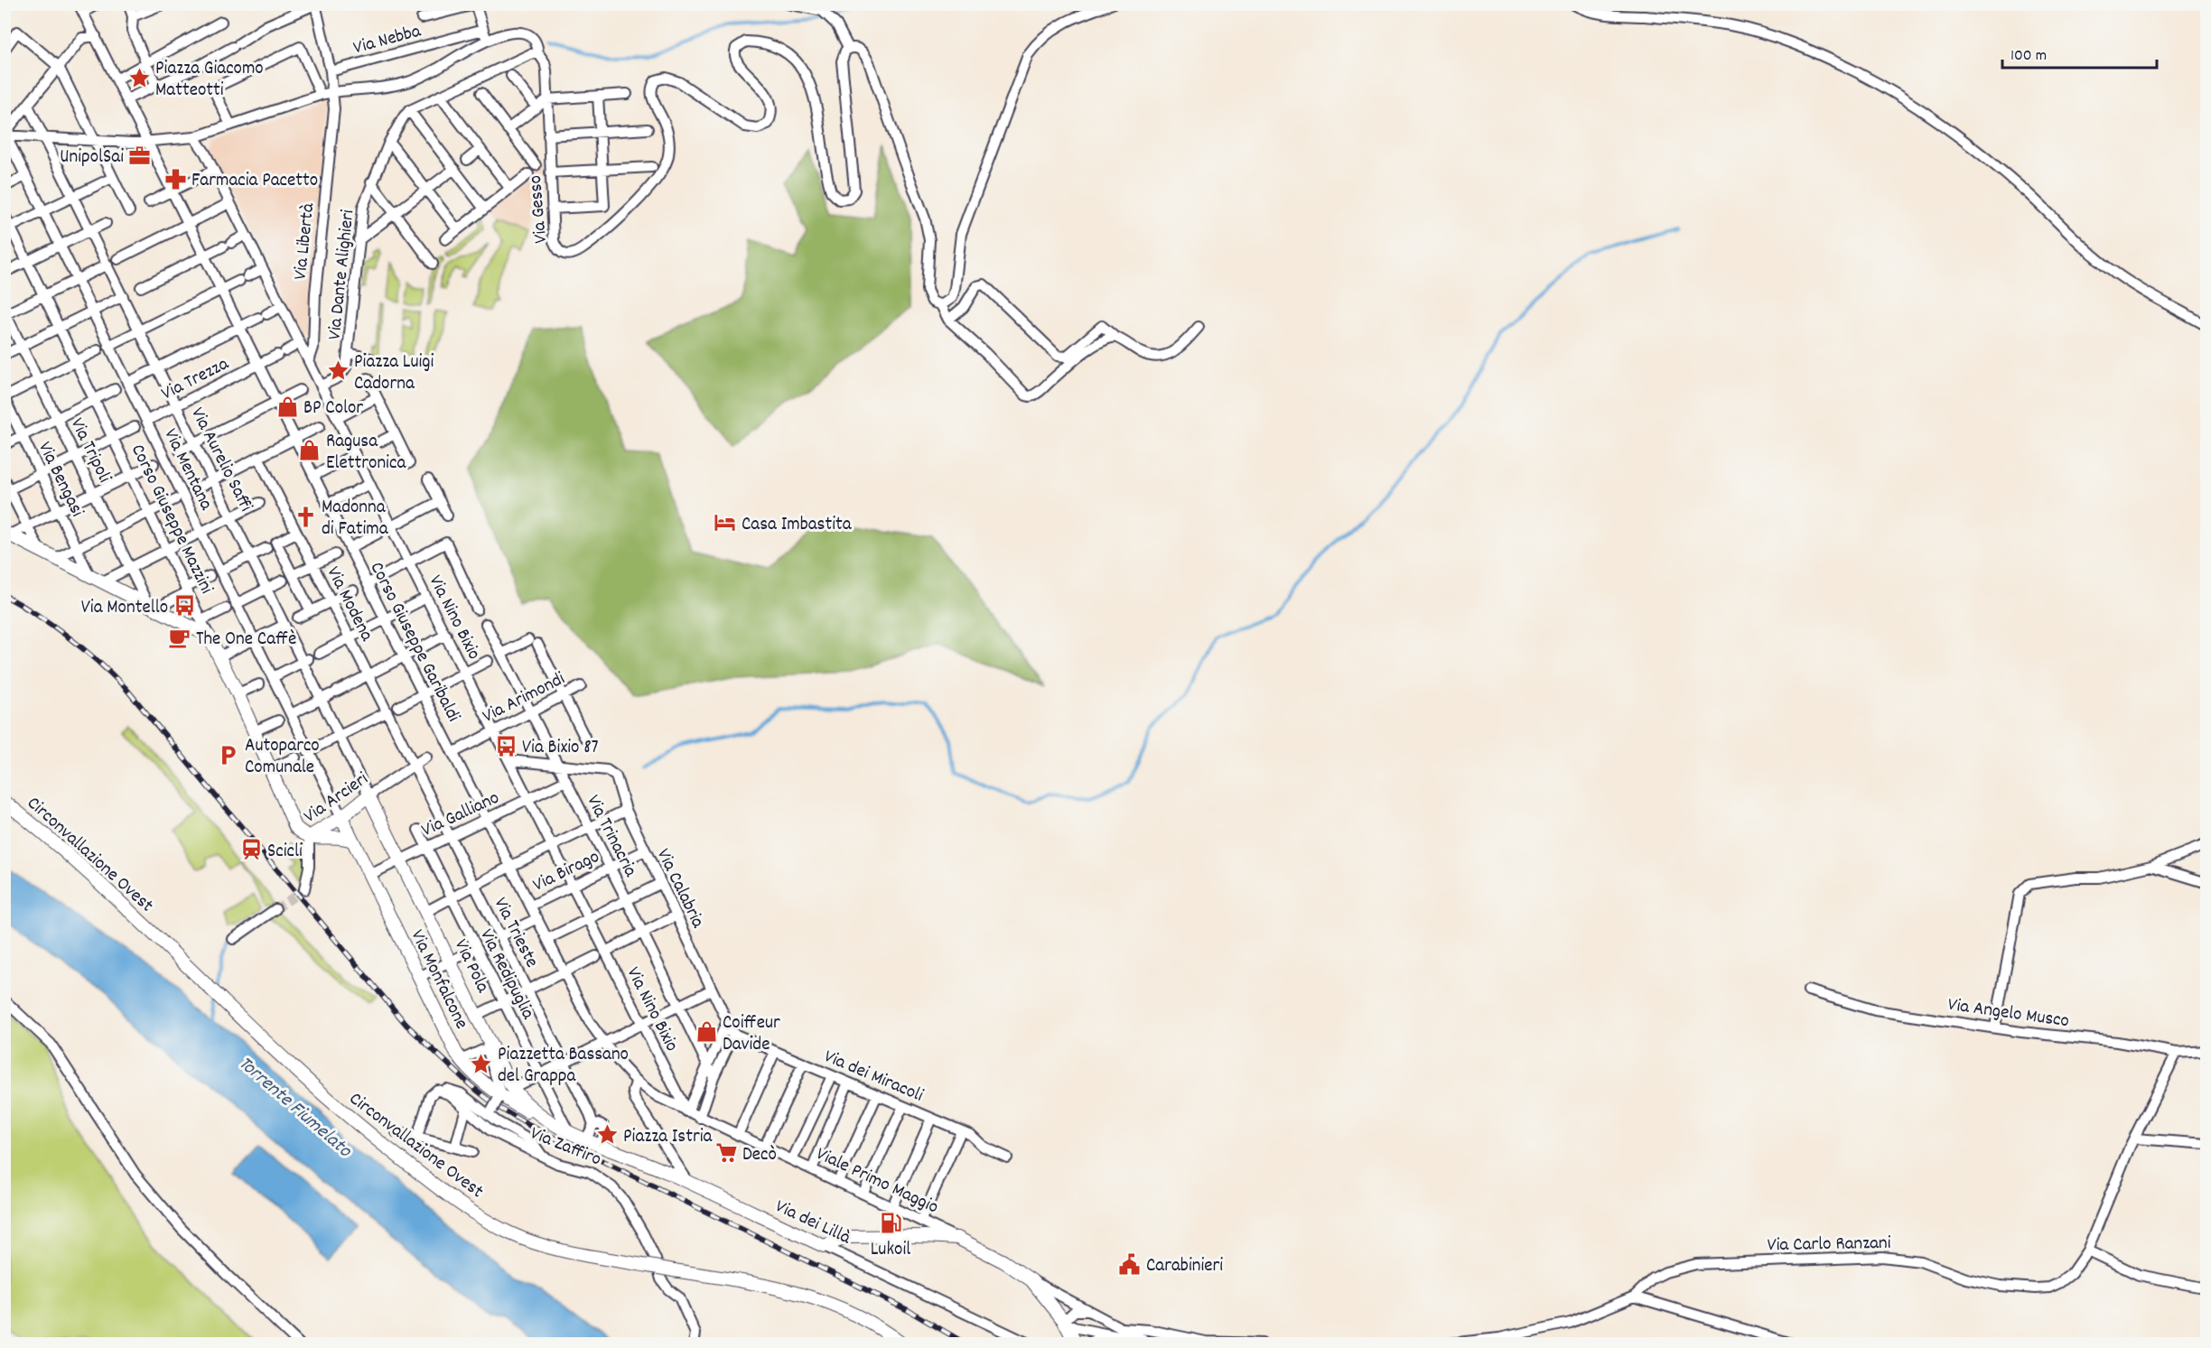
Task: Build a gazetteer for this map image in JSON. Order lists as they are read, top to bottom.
{
  "streets": {
    "main road": [
      "Corso Giuseppe Mazzini",
      "Via Arcieri",
      "Circonvallazione Ovest",
      "Via Pola",
      "Via Monfalcone",
      "Viale Primo Maggio",
      "Via dei Lillà"
    ],
    "street": [
      "Via Nebba",
      "Via Gesso",
      "Via Libertà",
      "Via Dante Alighieri",
      "Via Trezza",
      "Via Tripoli",
      "Via Aurelio Saffi",
      "Via Mentana",
      "Via Bengasi",
      "Via Modena",
      "Via Nino Bixio",
      "Corso Giuseppe Garibaldi",
      "Via Arimondi",
      "Via Galliano",
      "Via Trinacria",
      "Via Birago",
      "Via Calabria",
      "Via Trieste",
      "Via Redipuglia",
      "Via Angelo Musco",
      "Via dei Miracoli",
      "Via Zaffiro",
      "Via Carlo Ranzani"
    ]
  },
  "crossings": [
    ["Via Nebba", "Via Libertà"],
    ["Via Libertà", "Via Nino Bixio"],
    ["Via Dante Alighieri", "Via Nino Bixio"],
    ["Via Trezza", "Via Aurelio Saffi"],
    ["Via Trezza", "Via Mentana"],
    ["Via Trezza", "Via Nino Bixio"],
    ["Via Trezza", "Corso Giuseppe Garibaldi"],
    ["Via Aurelio Saffi", "Via Arcieri"],
    ["Via Aurelio Saffi", "Via Pola"],
    ["Via Mentana", "Via Arcieri"],
    ["Via Mentana", "Via Monfalcone"],
    ["Corso Giuseppe Mazzini", "Via Arcieri"],
    ["Via Modena", "Via Arcieri"],
    ["Via Modena", "Via Trieste"],
    ["Via Nino Bixio", "Via Arimondi"],
    ["Via Nino Bixio", "Via Galliano"],
    ["Via Nino Bixio", "Via Birago"],
    ["Via Nino Bixio", "Viale Primo Maggio"],
    ["Corso Giuseppe Garibaldi", "Via Arimondi"],
    ["Corso Giuseppe Garibaldi", "Via Galliano"],
    ["Corso Giuseppe Garibaldi", "Via Birago"],
    ["Corso Giuseppe Garibaldi", "Viale Primo Maggio"],
    ["Via Arimondi", "Via Trinacria"],
    ["Via Arcieri", "Via Trieste"],
    ["Via Arcieri", "Via Pola"],
    ["Via Arcieri", "Via Monfalcone"],
    ["Via Galliano", "Via Trinacria"],
    ["Via Galliano", "Via Trieste"],
    ["Via Galliano", "Via Pola"],
    ["Via Galliano", "Via Redipuglia"],
    ["Via Galliano", "Via Monfalcone"],
    ["Via Trinacria", "Via Birago"],
    ["Via Trinacria", "Via Calabria"],
    ["Via Birago", "Via Calabria"],
    ["Via Calabria", "Via dei Miracoli"],
    ["Via Trieste", "Via Pola"],
    ["Via Trieste", "Via dei Lillà"],
    ["Via Pola", "Via Redipuglia"],
    ["Via Pola", "Via Monfalcone"],
    ["Via Pola", "Via dei Lillà"],
    ["Via Angelo Musco", "Via Carlo Ranzani"]
  ],
  "water": ["Torrente Fiumelato"],
  "places": {
    "place": [
      "Piazza Giacomo Matteotti",
      "Piazza Luigi Cadorna",
      "Piazzetta Bassano del Grappa",
      "Piazza Istria"
    ],
    "office": ["UnipolSai"],
    "pharmacy": ["Farmacia Pacetto"],
    "shop": ["BP Color", "Ragusa Elettronica", "Coiffeur Davide"],
    "church": ["Madonna di Fatima"],
    "hotel": ["Casa Imbastita"],
    "bus stop": ["Via Montello", "Via Bixio 87"],
    "cafe": ["The One Caffè"],
    "parking": ["Autoparco Comunale"],
    "station": ["Scicli"],
    "supermarket": ["Decò"],
    "fuel station": ["Lukoil"],
    "public building": ["Carabinieri"]
  },
  "scale_bar": "100 m"
}
